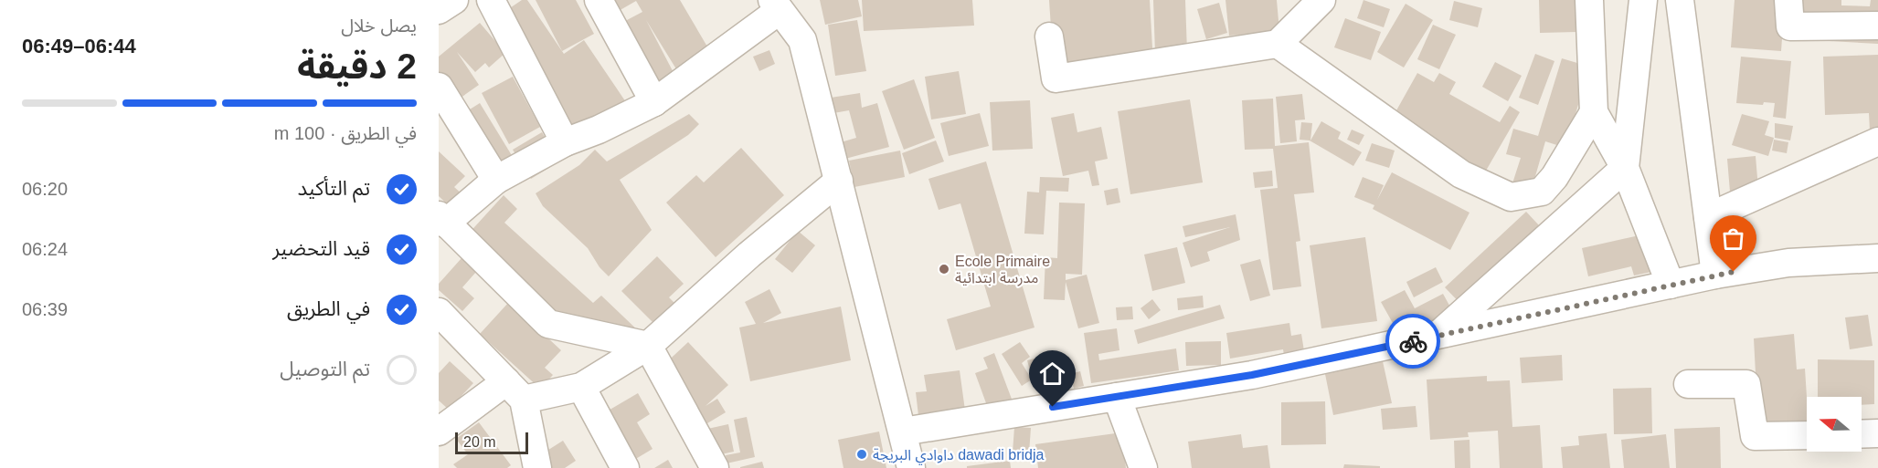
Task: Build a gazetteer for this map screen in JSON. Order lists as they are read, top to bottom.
{
  "places": ["Ecole Primaire مدرسة ابتدائية", "داوادي البريجة dawadi bridja"],
  "scale_bar": "20 m",
  "north": "left",
  "page": {
    "heading": ["2 دقيقة", "يصل خلال", "06:44–06:49"],
    "bar": "في الطريق · 100 m",
    "list": [
      ["تم التأكيد", "06:20"],
      ["قيد التحضير", "06:24"],
      ["في الطريق", "06:39"],
      "تم التوصيل"
    ],
    "scale": "20 m"
  }
}
